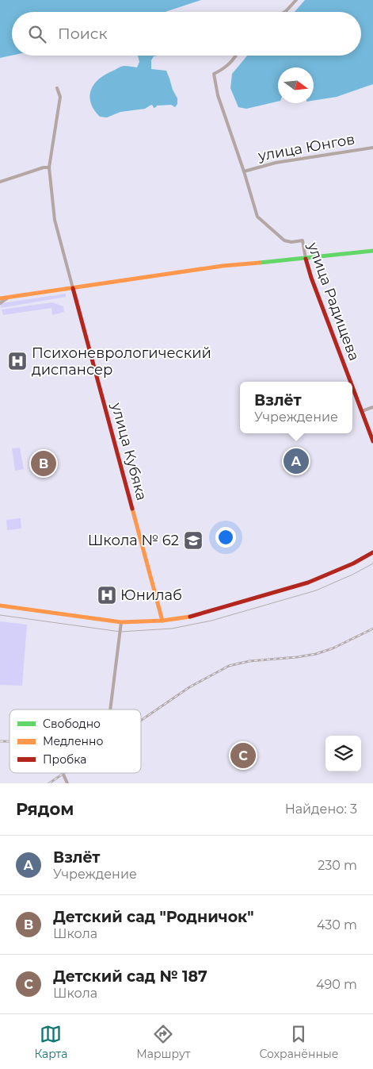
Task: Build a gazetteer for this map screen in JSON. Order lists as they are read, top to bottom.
{
  "streets": {
    "main road": ["улица Радищева", "улица Кубяка"],
    "street": ["улица Юнгов"]
  },
  "crossings": [
    ["улица Юнгов", "улица Радищева"]
  ],
  "places": {
    "hospital": ["Психоневрологический диспансер", "Юнилаб"],
    "school or university": ["Школа № 62"]
  },
  "legend": ["Свободно", "Медленно", "Пробка"],
  "north": "right",
  "page": {
    "search": "Поиск",
    "popup": ["Взлёт", "Учреждение"],
    "pins": ["A", "B", "C"],
    "heading": ["Рядом", "Найдено: 3"],
    "list": [
      {
        "mark": "A",
        "name": "Взлёт",
        "note": "Учреждение",
        "value": "230 m"
      },
      {
        "mark": "B",
        "name": "Детский сад \"Родничок\"",
        "note": "Школа",
        "value": "430 m"
      },
      {
        "mark": "C",
        "name": "Детский сад № 187",
        "note": "Школа",
        "value": "490 m"
      }
    ],
    "nav": ["Карта", "Маршрут", "Сохранённые"]
  }
}
